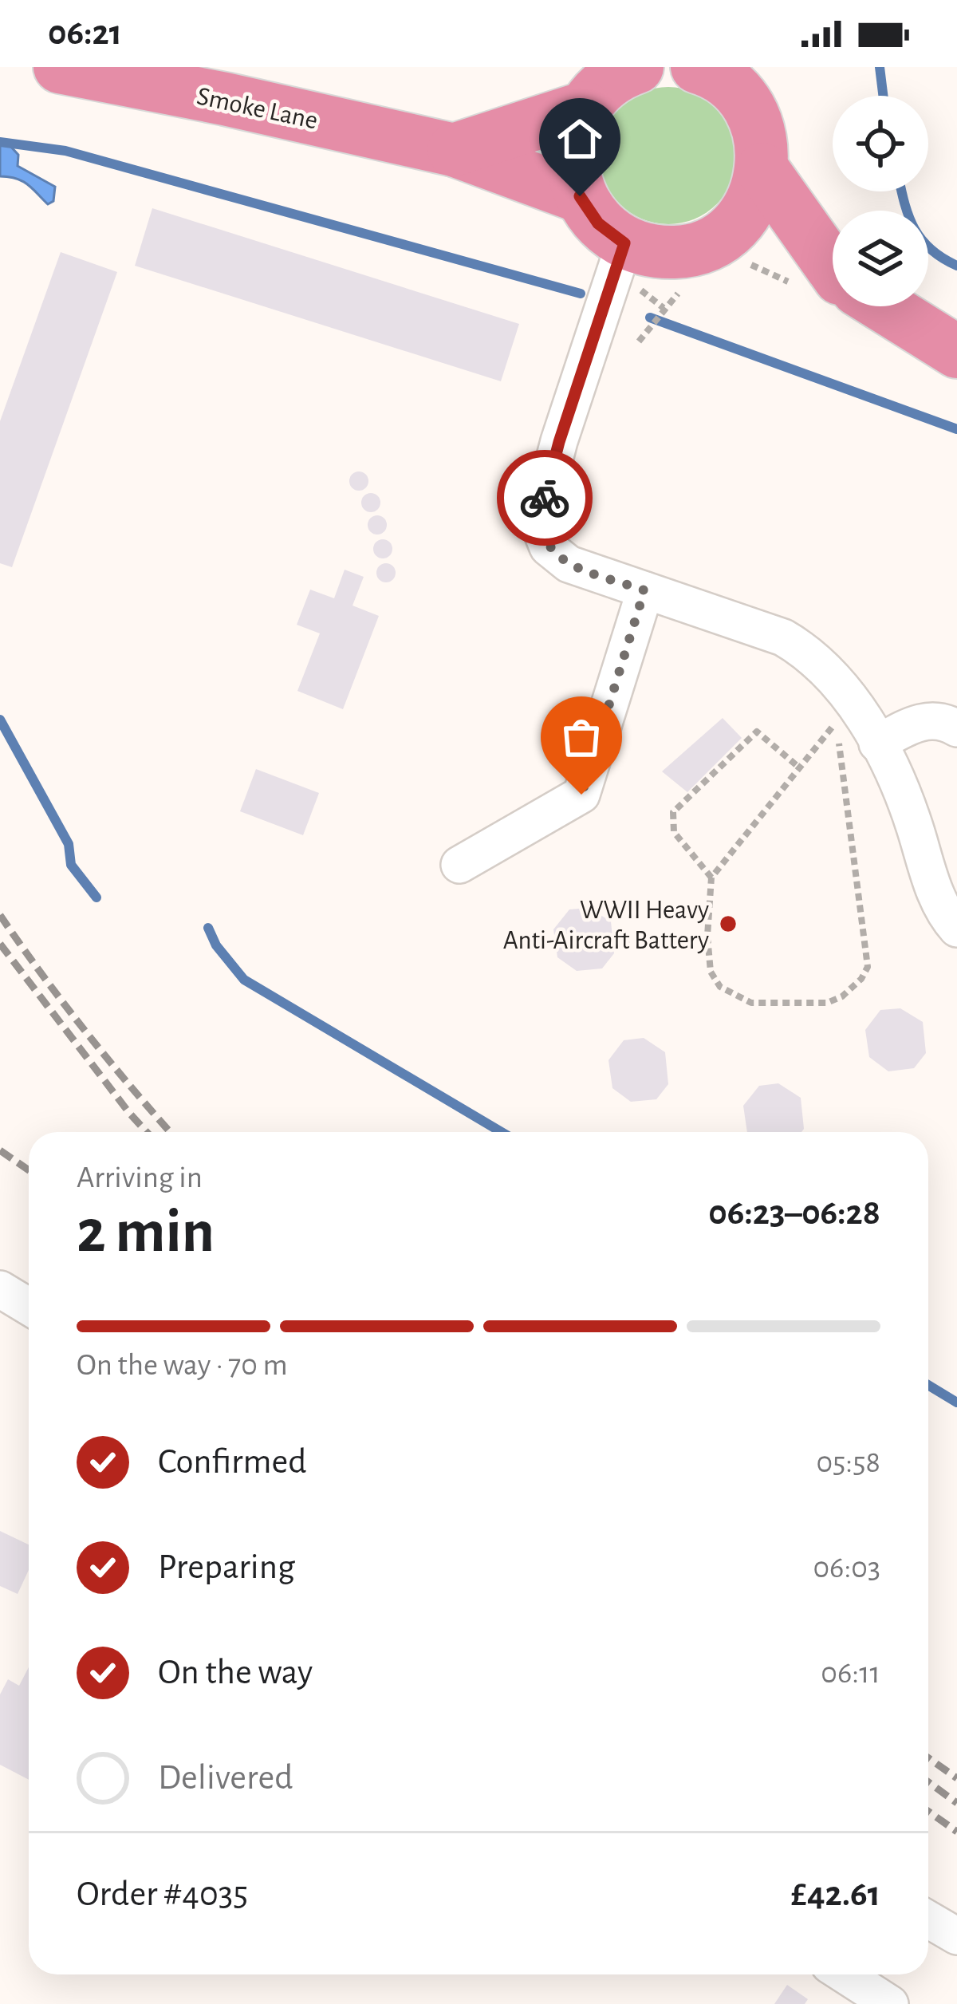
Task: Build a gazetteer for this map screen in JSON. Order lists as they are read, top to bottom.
{
  "streets": {
    "highway": ["Smoke Lane"]
  },
  "places": ["WWII Heavy Anti-Aircraft Battery"],
  "page": {
    "status": "06:21",
    "heading": ["2 min", "Arriving in", "06:23–06:28"],
    "panel": ["Order #4035", "£42.61"],
    "bar": "On the way · 70 m",
    "list": [
      ["Confirmed", "05:58"],
      ["Preparing", "06:03"],
      ["On the way", "06:11"],
      "Delivered"
    ]
  }
}
